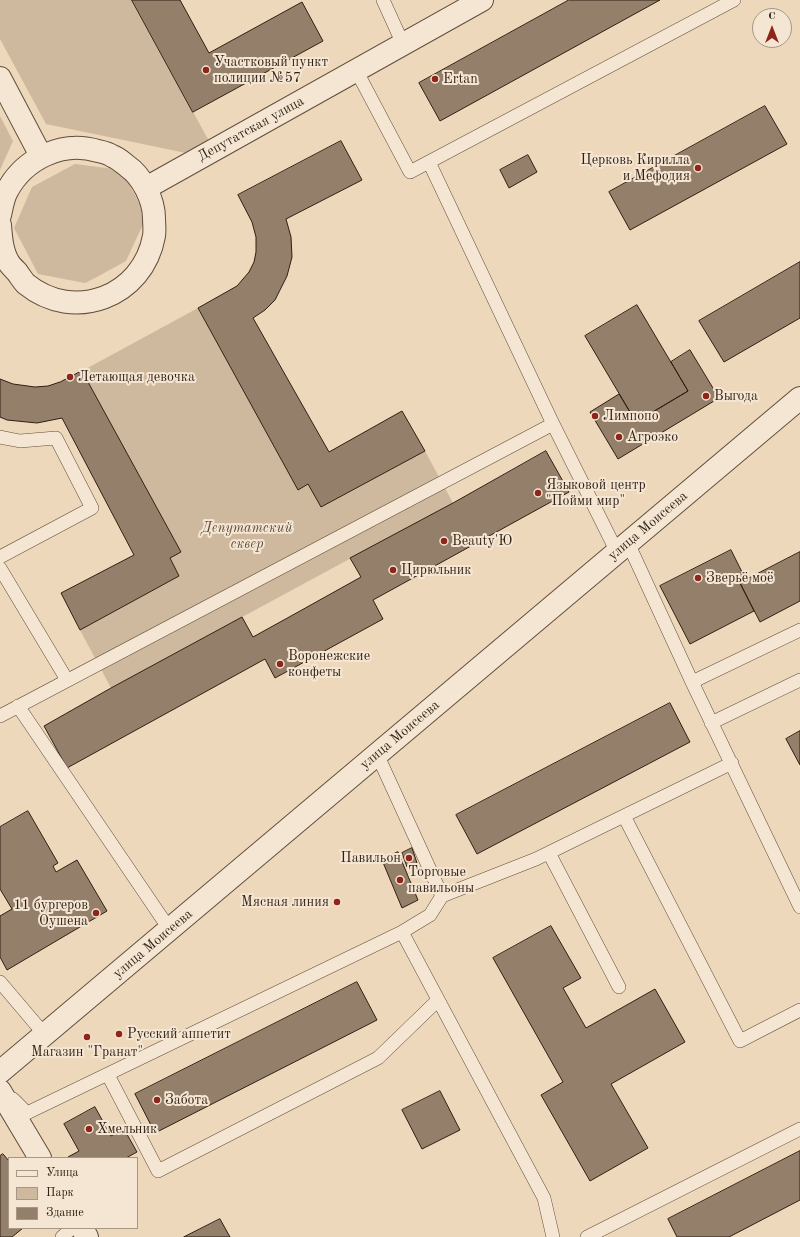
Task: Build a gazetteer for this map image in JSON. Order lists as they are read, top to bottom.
{
  "streets": {
    "street": ["Депутатская улица", "улица Моисеева"]
  },
  "parks": ["Депутатский сквер"],
  "places": [
    "Участковый пункт полиции №57",
    "Ertan",
    "Церковь Кирилла и Мефодия",
    "Летающая девочка",
    "Выгода",
    "Лимпопо",
    "Агроэко",
    "Языковой центр \"Пойми мир\"",
    "Beauty'Ю",
    "Цирюльник",
    "Зверьё моё",
    "Воронежские конфеты",
    "Павильон",
    "Торговые павильоны",
    "Мясная линия",
    "11 бургеров Оушена",
    "Русский аппетит",
    "Магазин \"Гранат\"",
    "Забота",
    "Хмельник"
  ],
  "legend": ["Улица", "Парк", "Здание"],
  "north": "top"
}
